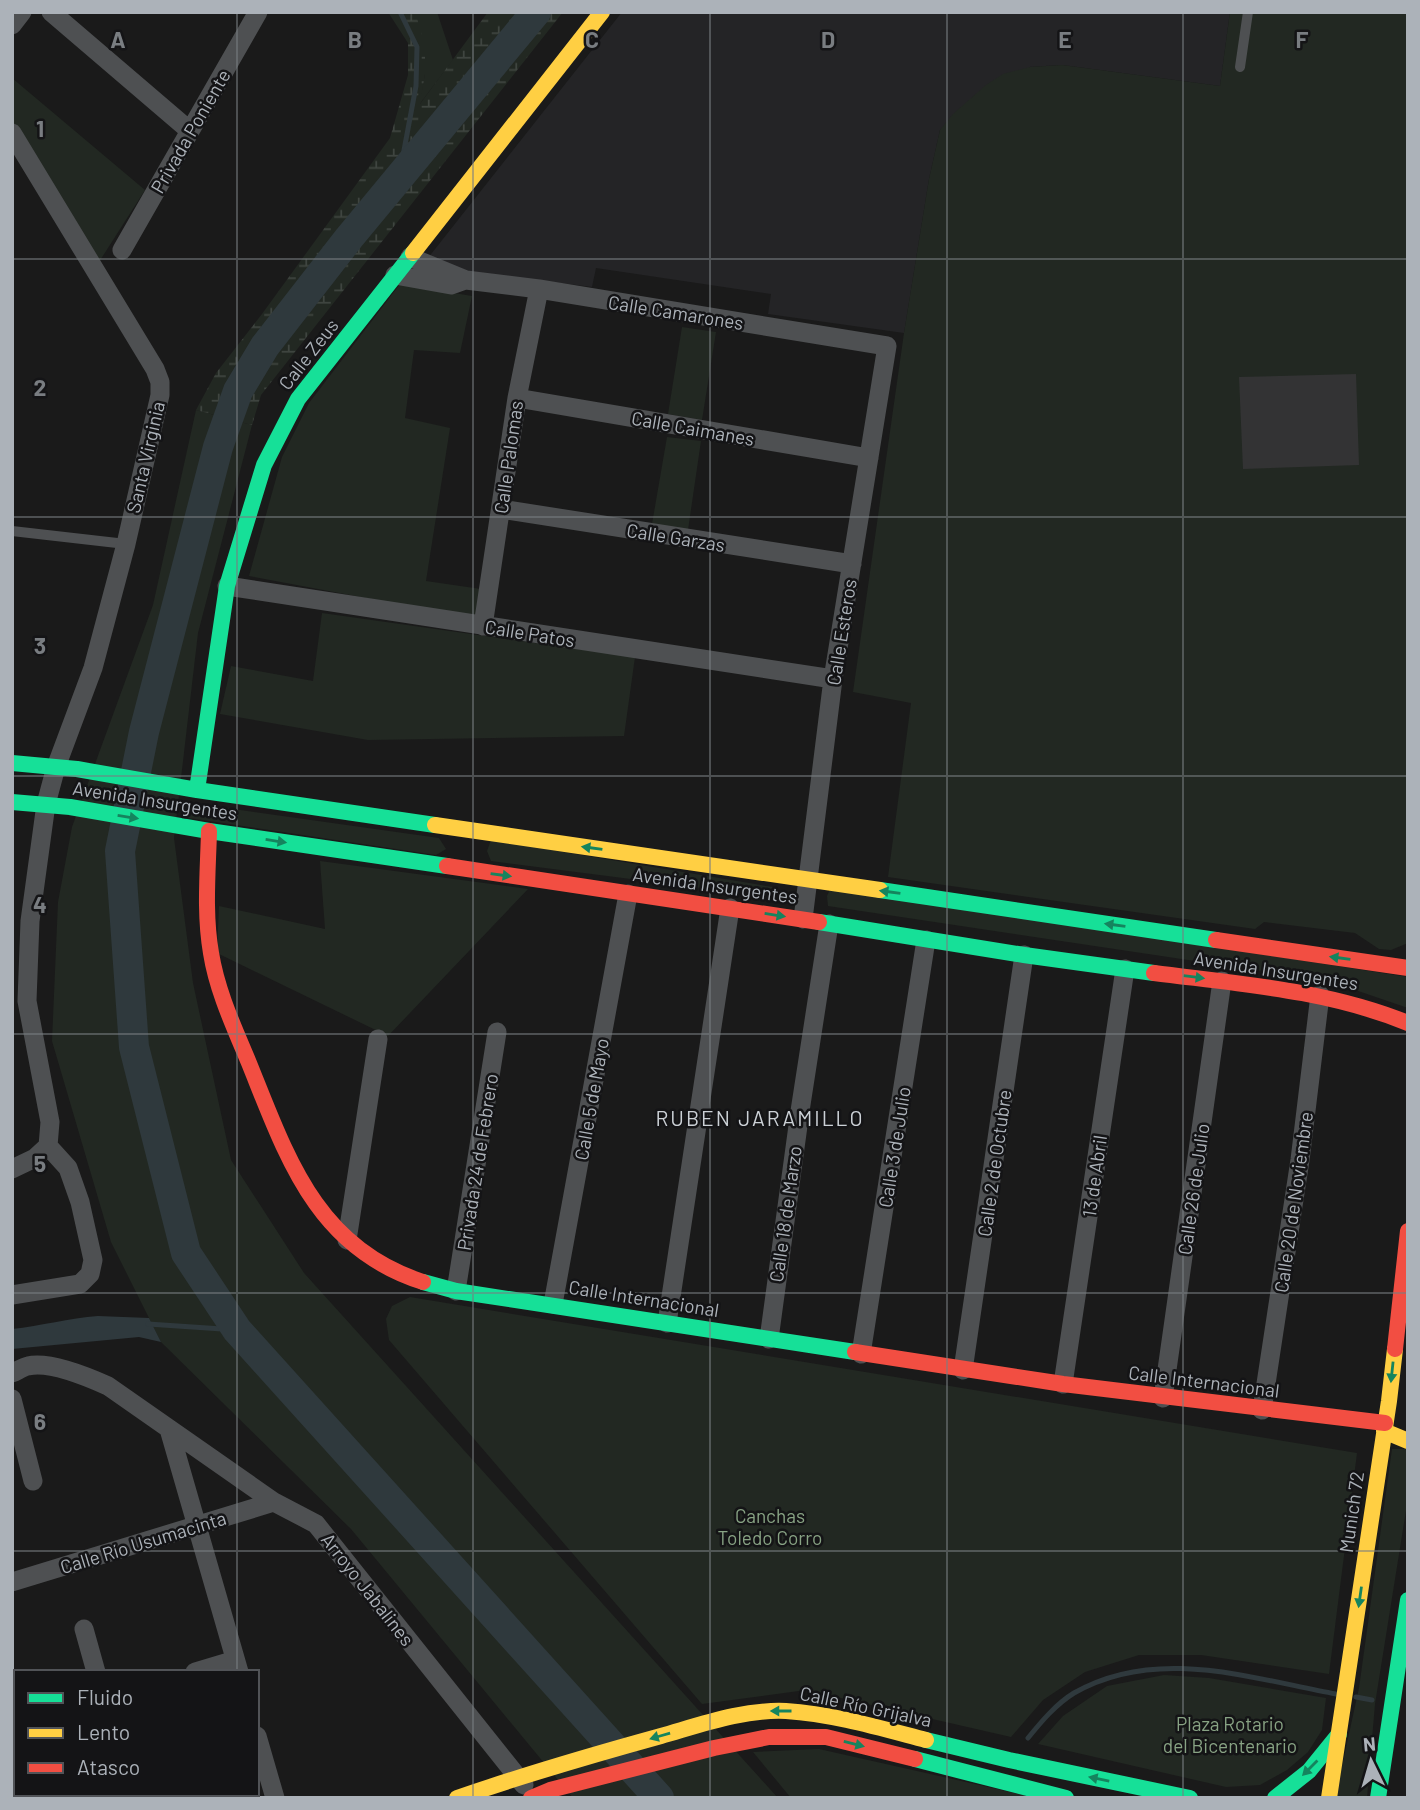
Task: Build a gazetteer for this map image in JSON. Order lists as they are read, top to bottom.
{
  "streets": {
    "main road": [
      "Calle Zeus",
      "Avenida Insurgentes",
      "Calle Internacional",
      "Munich 72",
      "Calle Río Grijalva"
    ],
    "street": [
      "Privada Poniente",
      "Calle Camarones",
      "Calle Caimanes",
      "Santa Virginia",
      "Calle Palomas",
      "Calle Garzas",
      "Calle Esteros",
      "Calle Patos",
      "Calle 5 de Mayo",
      "Calle 3 de Julio",
      "Privada 24 de Febrero",
      "Calle 2 de Octubre",
      "13 de Abril",
      "Calle 26 de Julio",
      "Calle 20 de Noviembre",
      "Calle 18 de Marzo",
      "Calle Río Usumacinta",
      "Arroyo Jabalines"
    ]
  },
  "crossings": [
    ["Calle Camarones", "Calle Zeus"],
    ["Calle Camarones", "Calle Palomas"],
    ["Calle Camarones", "Calle Esteros"],
    ["Calle Zeus", "Calle Patos"],
    ["Calle Zeus", "Avenida Insurgentes"],
    ["Calle Caimanes", "Calle Palomas"],
    ["Calle Caimanes", "Calle Esteros"],
    ["Santa Virginia", "Avenida Insurgentes"],
    ["Calle Palomas", "Calle Garzas"],
    ["Calle Palomas", "Calle Patos"],
    ["Calle Garzas", "Calle Esteros"],
    ["Calle Esteros", "Calle Patos"],
    ["Calle Esteros", "Avenida Insurgentes"],
    ["Avenida Insurgentes", "Calle 5 de Mayo"],
    ["Avenida Insurgentes", "Calle 3 de Julio"],
    ["Avenida Insurgentes", "Calle 2 de Octubre"],
    ["Avenida Insurgentes", "13 de Abril"],
    ["Avenida Insurgentes", "Calle 26 de Julio"],
    ["Avenida Insurgentes", "Calle 20 de Noviembre"],
    ["Avenida Insurgentes", "Calle 18 de Marzo"],
    ["Avenida Insurgentes", "Calle Internacional"],
    ["Calle 5 de Mayo", "Calle Internacional"],
    ["Calle 3 de Julio", "Calle Internacional"],
    ["Privada 24 de Febrero", "Calle Internacional"],
    ["Calle 2 de Octubre", "Calle Internacional"],
    ["13 de Abril", "Calle Internacional"],
    ["Calle 26 de Julio", "Calle Internacional"],
    ["Calle 20 de Noviembre", "Calle Internacional"],
    ["Calle 18 de Marzo", "Calle Internacional"],
    ["Calle Internacional", "Munich 72"],
    ["Calle Río Usumacinta", "Arroyo Jabalines"],
    ["Arroyo Jabalines", "Calle Río Grijalva"]
  ],
  "one_way": ["Munich 72"],
  "districts": ["RUBEN JARAMILLO"],
  "parks": ["Canchas Toledo Corro", "Plaza Rotario del Bicentenario"],
  "legend": ["Fluido", "Lento", "Atasco"],
  "north": "top",
  "grid": {
    "columns": [
      "A",
      "B",
      "C",
      "D",
      "E",
      "F"
    ],
    "rows": [
      "1",
      "2",
      "3",
      "4",
      "5",
      "6"
    ]
  }
}
